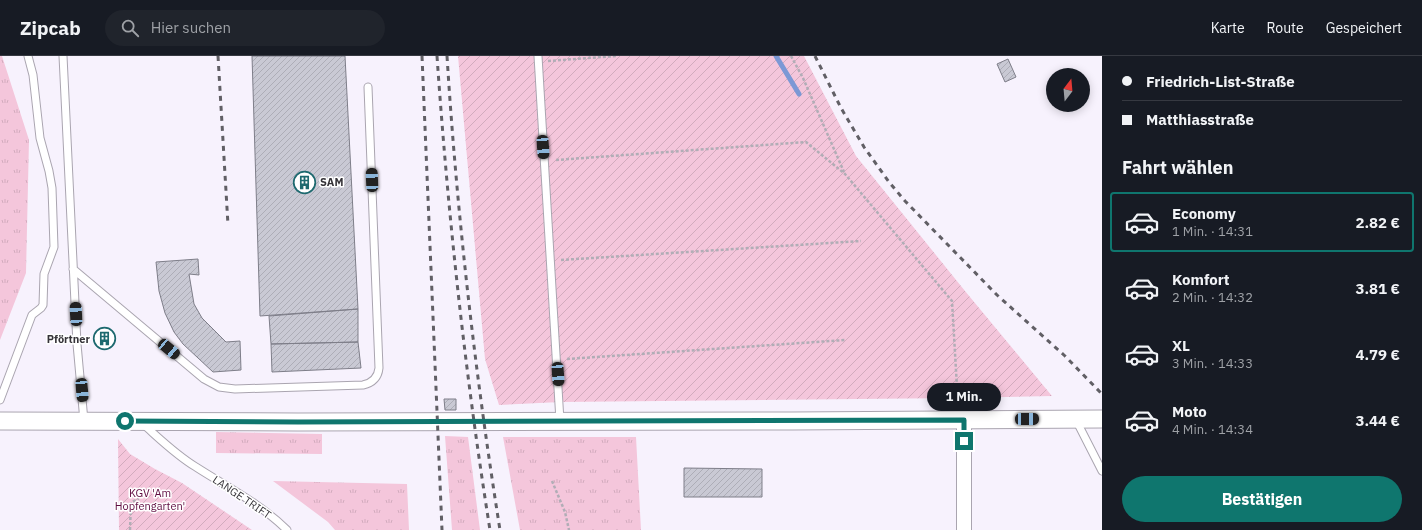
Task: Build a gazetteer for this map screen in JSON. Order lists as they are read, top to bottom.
{
  "streets": {
    "lane": ["LANGE TRIFT"]
  },
  "parks": ["KGV 'Am Hopfengarten'"],
  "places": {
    "building": ["SAM", "Pförtner"]
  },
  "north": "top",
  "page": {
    "header": "Zipcab",
    "search": "Hier suchen",
    "nav": ["Karte", "Route", "Gespeichert"],
    "banner": ["Friedrich-List-Straße", "Matthiasstraße"],
    "heading": "Fahrt wählen",
    "list": [
      {
        "name": "Economy",
        "note": "1 Min. · 14:31",
        "value": "2.82 €"
      },
      {
        "name": "Komfort",
        "note": "2 Min. · 14:32",
        "value": "3.81 €"
      },
      {
        "name": "XL",
        "note": "3 Min. · 14:33",
        "value": "4.79 €"
      },
      {
        "name": "Moto",
        "note": "4 Min. · 14:34",
        "value": "3.44 €"
      }
    ],
    "bubble": "1 Min.",
    "buttons": "Bestätigen"
  }
}
